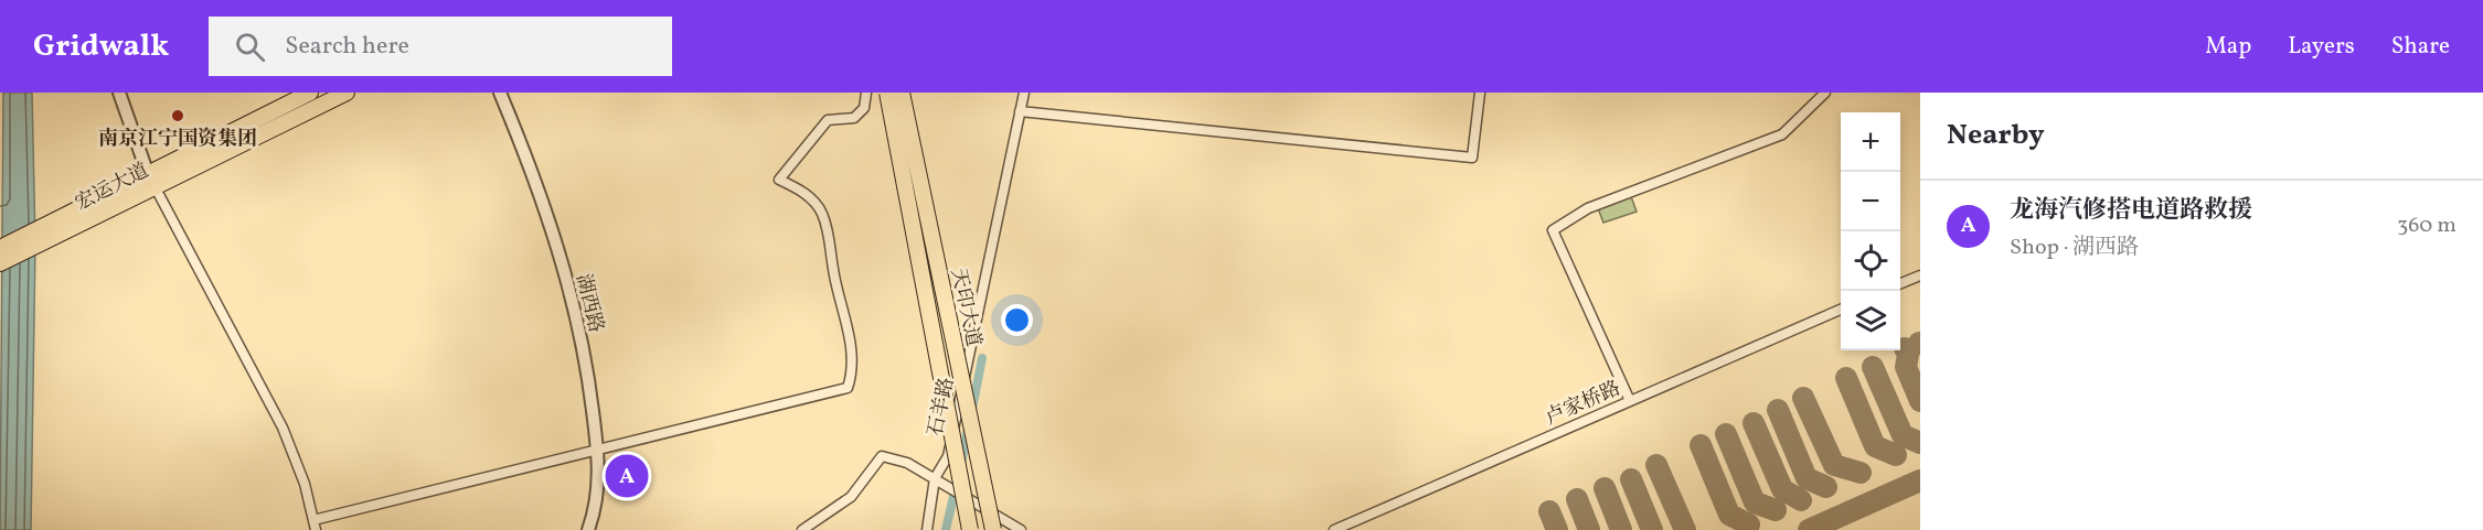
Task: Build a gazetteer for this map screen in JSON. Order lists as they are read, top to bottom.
{
  "streets": {
    "main road": ["宏运大道", "天印大道"],
    "street": ["湖西路", "卢家桥路", "石羊路"]
  },
  "places": ["南京江宁国资集团"],
  "page": {
    "header": "Gridwalk",
    "search": "Search here",
    "nav": ["Map", "Layers", "Share"],
    "heading": "Nearby",
    "map_buttons": ["+", "−"],
    "list": [
      {
        "mark": "A",
        "name": "龙海汽修搭电道路救援",
        "note": "Shop · 湖西路",
        "value": "360 m"
      }
    ],
    "pins": "A"
  }
}
